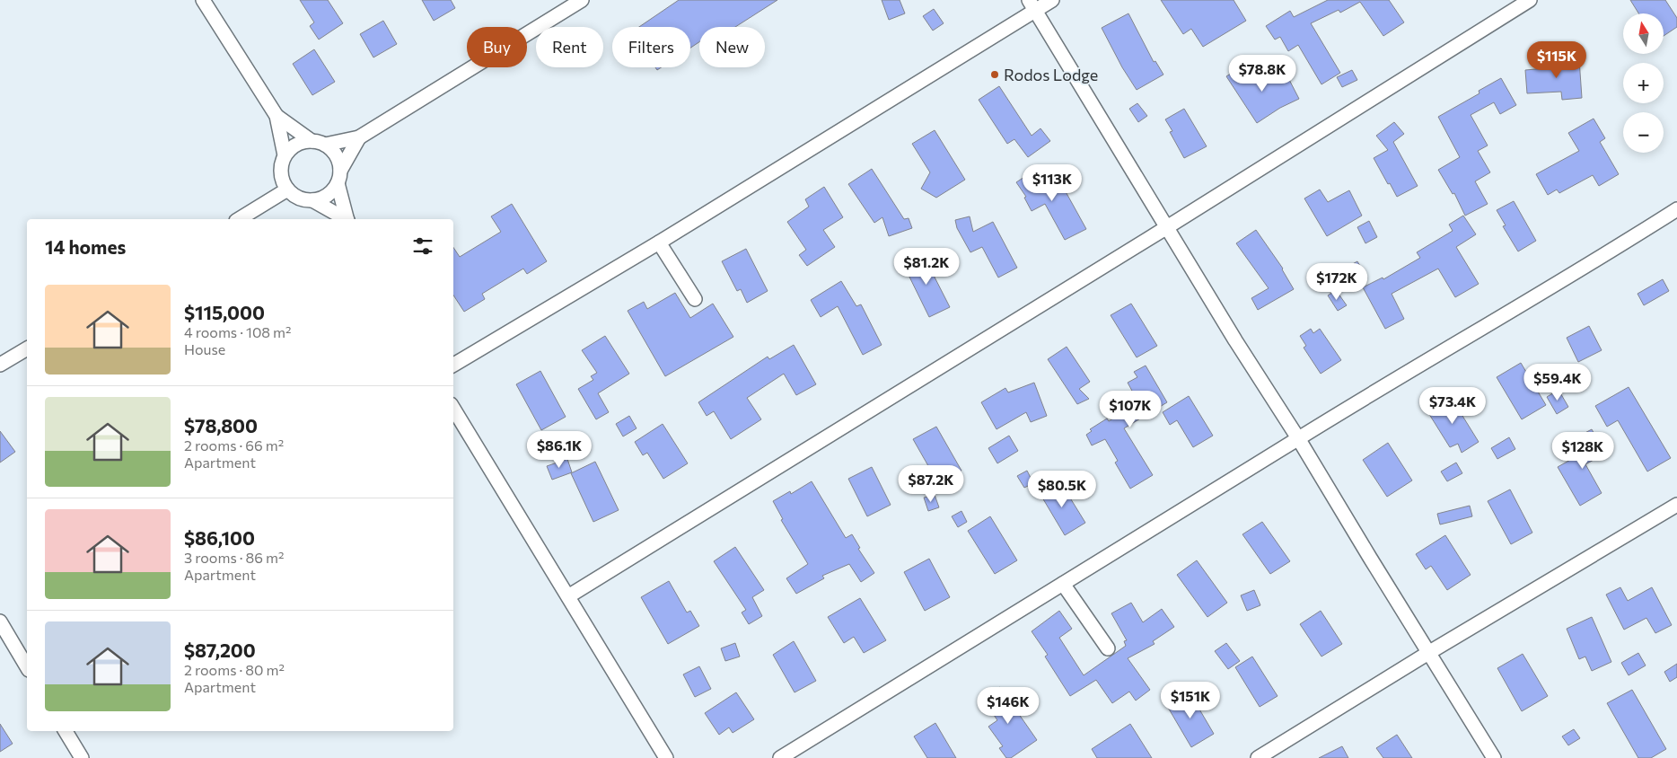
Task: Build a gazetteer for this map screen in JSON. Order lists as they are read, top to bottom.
{
  "places": ["Rodos Lodge"],
  "north": "top",
  "page": {
    "map_buttons": ["+", "−"],
    "chip": [
      "Buy",
      "Rent",
      "Filters",
      "New"
    ],
    "price": [
      "$115K",
      "$78.8K",
      "$113K",
      "$81.2K",
      "$172K",
      "$59.4K",
      "$73.4K",
      "$107K",
      "$86.1K",
      "$128K",
      "$87.2K",
      "$80.5K",
      "$151K",
      "$146K"
    ],
    "heading": "14 homes",
    "list": [
      {
        "name": "$115,000",
        "note": "4 rooms · 108 m² · House"
      },
      {
        "name": "$78,800",
        "note": "2 rooms · 66 m² · Apartment"
      },
      {
        "name": "$86,100",
        "note": "3 rooms · 86 m² · Apartment"
      },
      {
        "name": "$87,200",
        "note": "2 rooms · 80 m² · Apartment"
      }
    ]
  }
}
